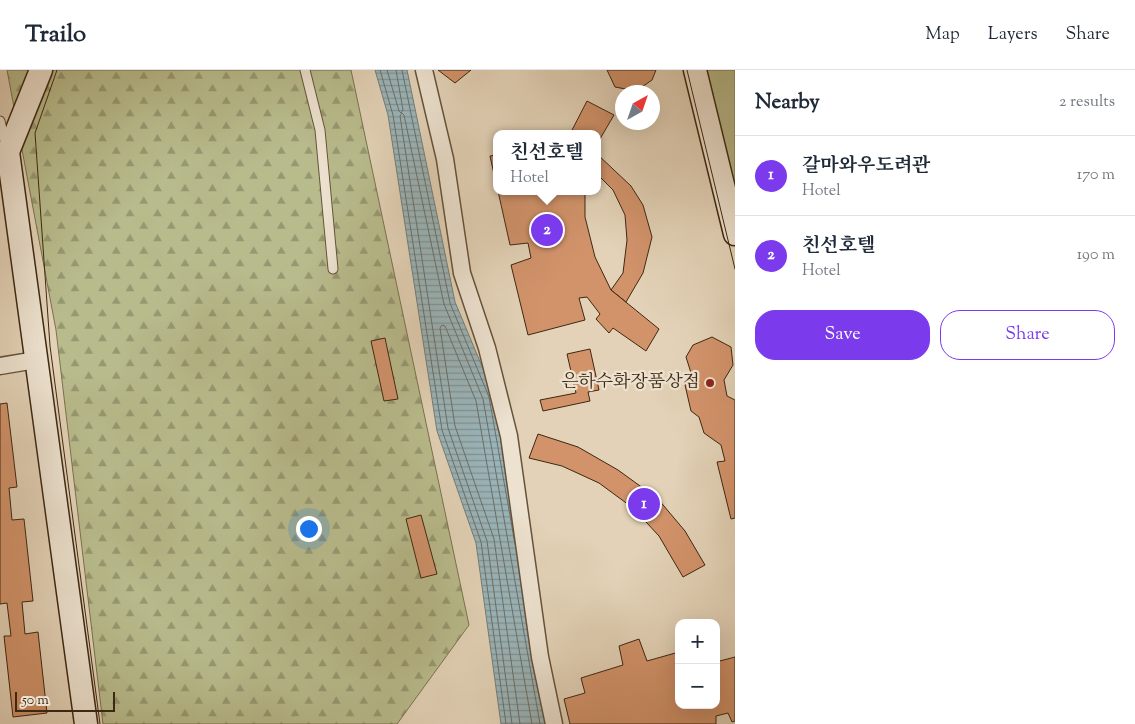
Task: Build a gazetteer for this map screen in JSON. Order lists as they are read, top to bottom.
{
  "places": ["은하수화장품상점"],
  "scale_bar": "50 m",
  "north": "top right",
  "page": {
    "header": "Trailo",
    "nav": ["Map", "Layers", "Share"],
    "heading": ["Nearby", "2 results"],
    "popup": ["친선호텔", "Hotel"],
    "list": [
      {
        "mark": "1",
        "name": "갈마와우도려관",
        "note": "Hotel",
        "value": "170 m"
      },
      {
        "mark": "2",
        "name": "친선호텔",
        "note": "Hotel",
        "value": "190 m"
      }
    ],
    "pins": ["2", "1"],
    "buttons": ["Save", "Share"],
    "map_buttons": ["+", "−"],
    "scale": "50 m"
  }
}
